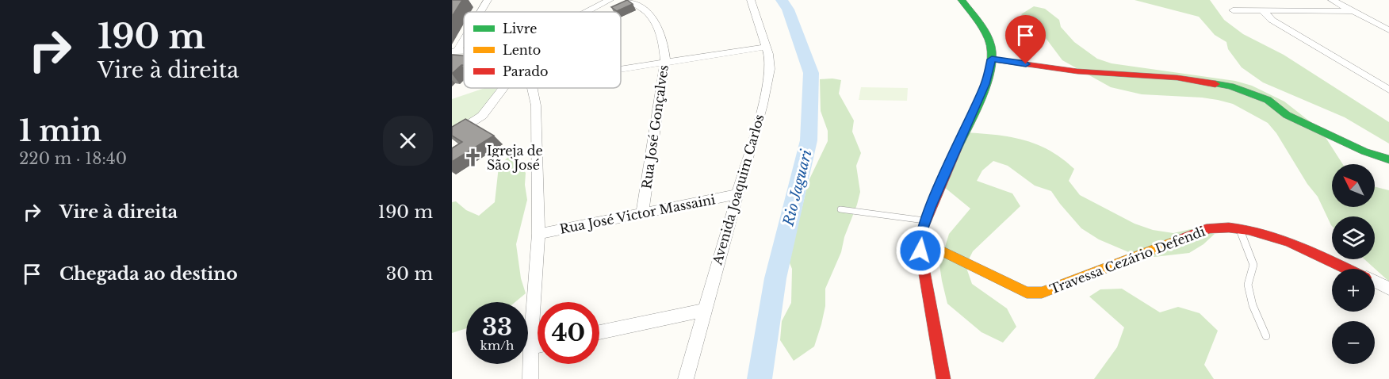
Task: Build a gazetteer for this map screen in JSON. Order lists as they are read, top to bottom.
{
  "streets": {
    "street": [
      "Rua José Gonçalves",
      "Avenida Joaquim Carlos",
      "Rua José Victor Massaini",
      "Travessa Cezário Defendi"
    ]
  },
  "crossings": [
    ["Rua José Gonçalves", "Rua José Victor Massaini"],
    ["Avenida Joaquim Carlos", "Rua José Victor Massaini"]
  ],
  "water": ["Rio Jaguari"],
  "places": {
    "church": ["Igreja de São José"]
  },
  "legend": ["Livre", "Lento", "Parado"],
  "north": "top left",
  "page": {
    "turn": ["190 m", "Vire à direita"],
    "heading": ["1 min", "220 m · 18:40"],
    "map_buttons": ["+", "−"],
    "list": [
      {
        "name": "Vire à direita",
        "value": "190 m"
      },
      {
        "name": "Chegada ao destino",
        "value": "30 m"
      }
    ],
    "speed": "33 km/h",
    "limit": "40"
  }
}
